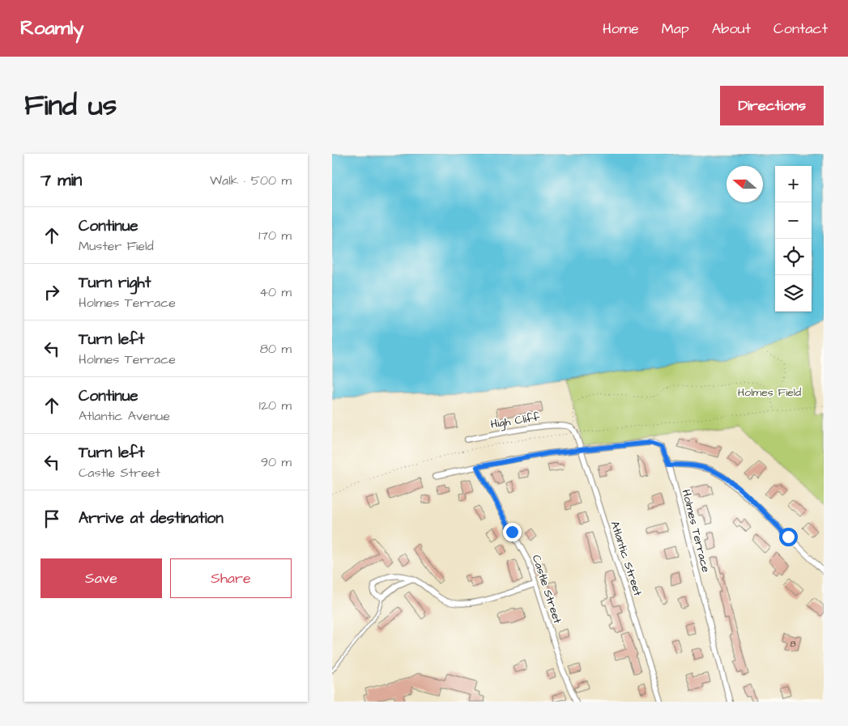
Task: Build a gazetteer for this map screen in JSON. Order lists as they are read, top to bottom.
{
  "streets": {
    "street": [
      "High Cliff",
      "Holmes Terrace",
      "Atlantic Street",
      "Castle Street"
    ]
  },
  "crossings": [
    ["High Cliff", "Atlantic Street"],
    ["Holmes Terrace", "Atlantic Street"],
    ["Holmes Terrace", "Castle Street"]
  ],
  "parks": ["Holmes Field"],
  "house_numbers": ["8"],
  "north": "left",
  "page": {
    "header": "Roamly",
    "nav": [
      "Home",
      "Map",
      "About",
      "Contact"
    ],
    "title": "Find us",
    "buttons": [
      "Directions",
      ["Save", "Share"]
    ],
    "heading": ["7 min", "Walk · 500 m"],
    "map_buttons": ["+", "−"],
    "list": [
      ["Continue", "Muster Field", "170 m"],
      ["Turn right", "Holmes Terrace", "40 m"],
      ["Turn left", "Holmes Terrace", "80 m"],
      ["Continue", "Atlantic Avenue", "120 m"],
      ["Turn left", "Castle Street", "90 m"],
      "Arrive at destination"
    ]
  }
}
